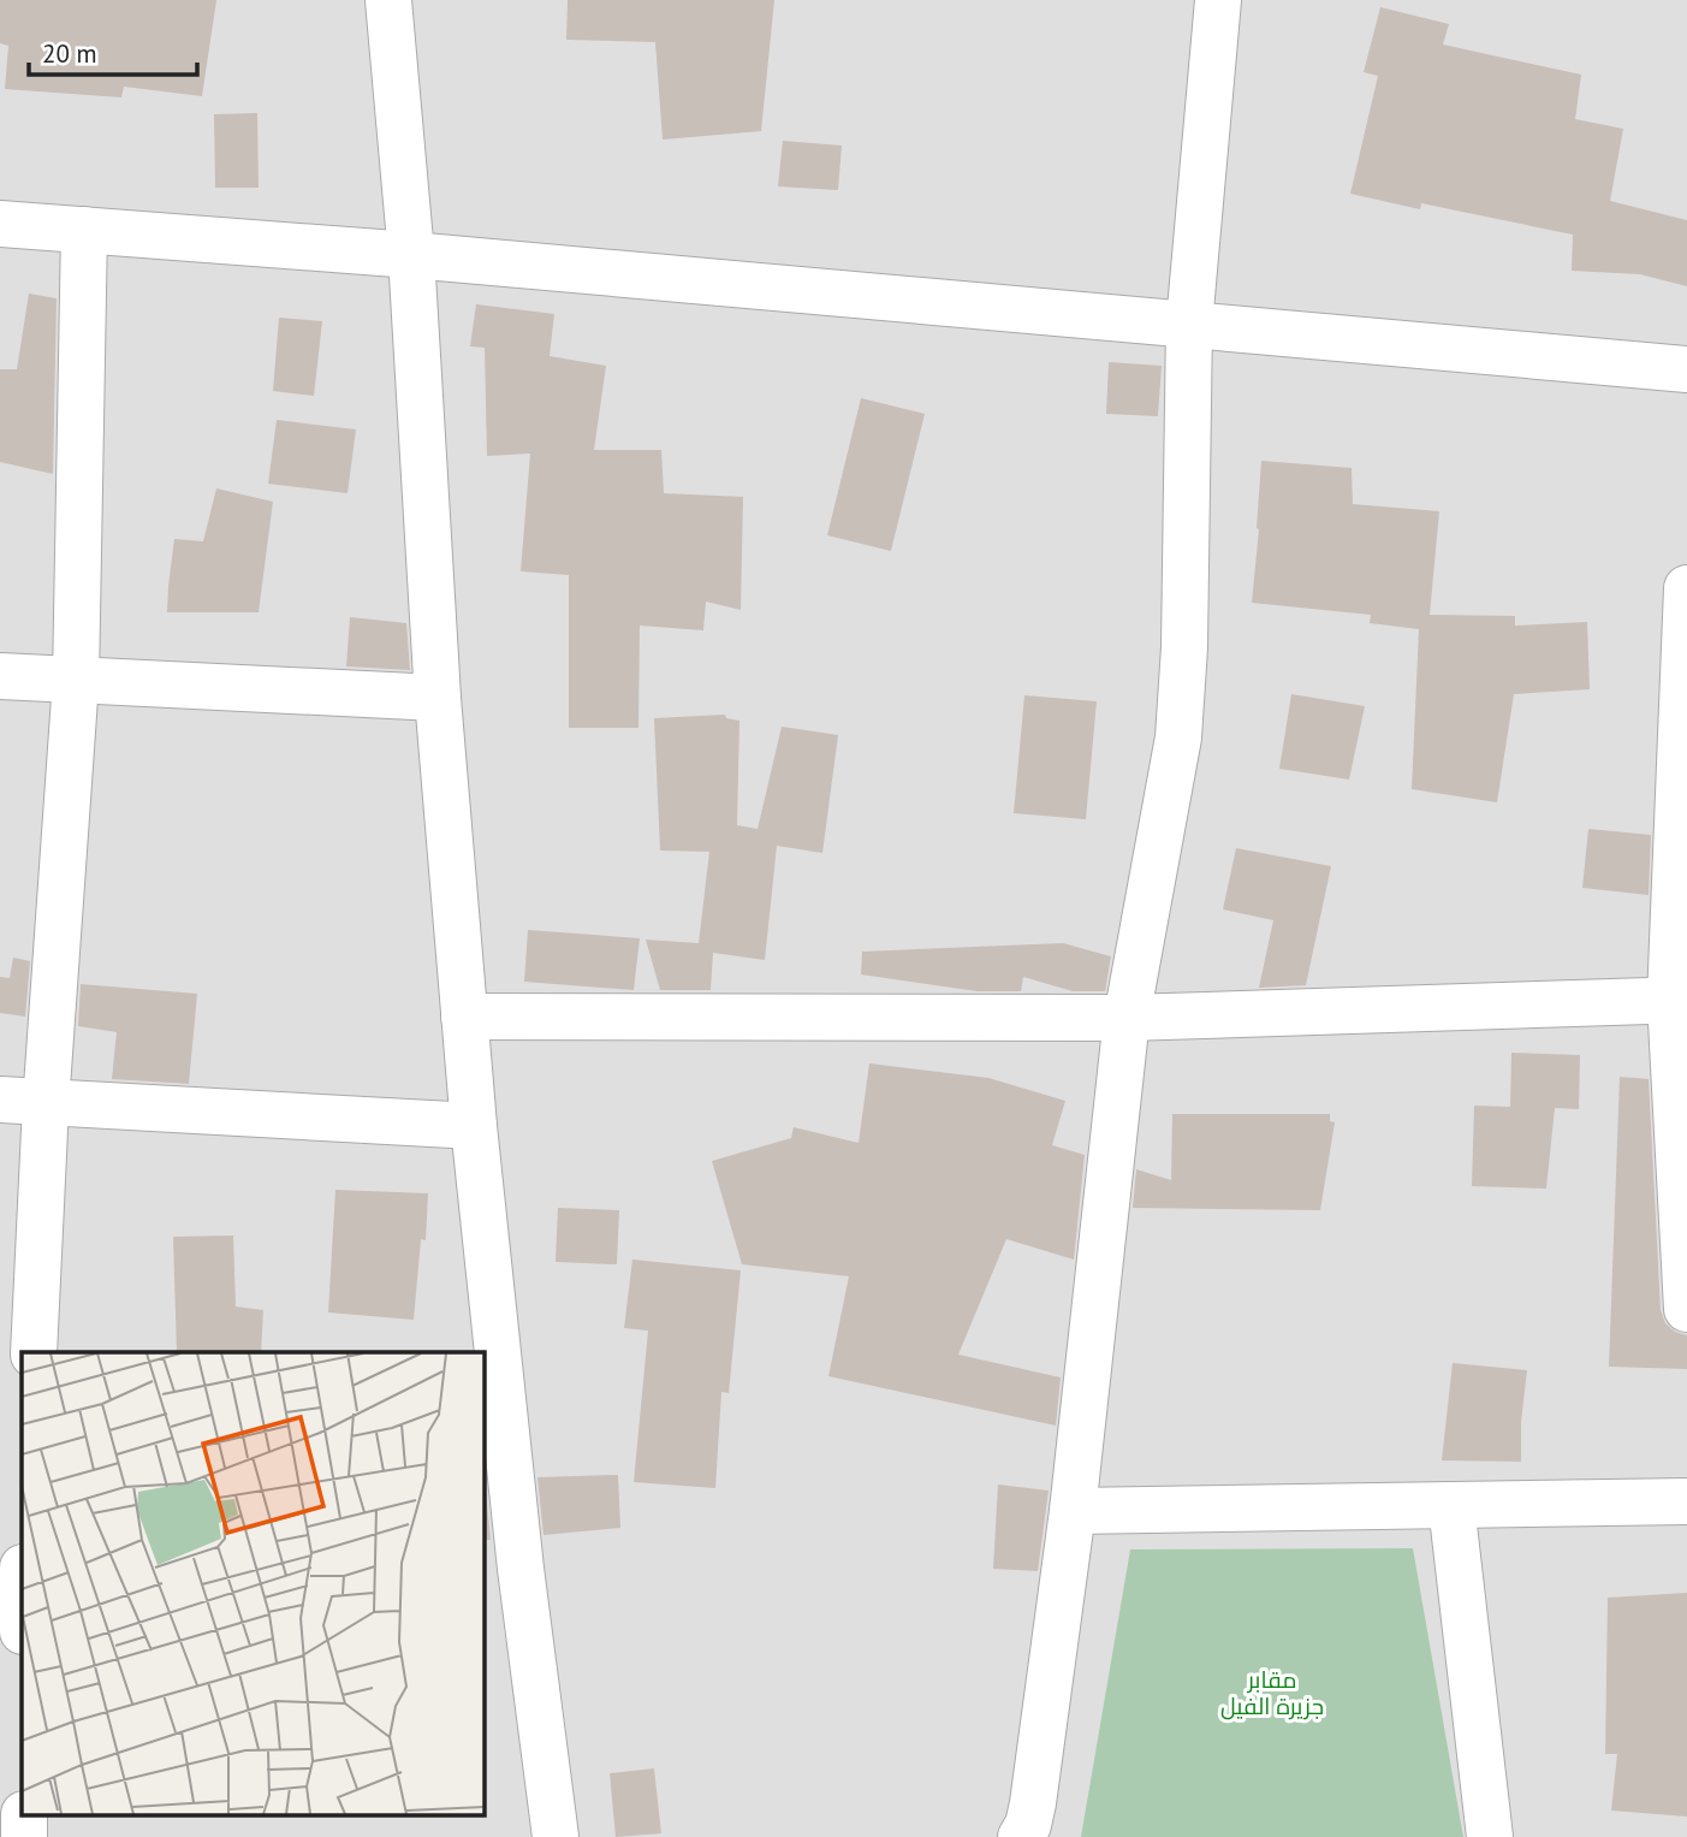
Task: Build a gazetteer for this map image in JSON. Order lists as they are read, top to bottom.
{
  "parks": ["مقابر جزيرة الفيل"],
  "scale_bar": "20 m"
}
